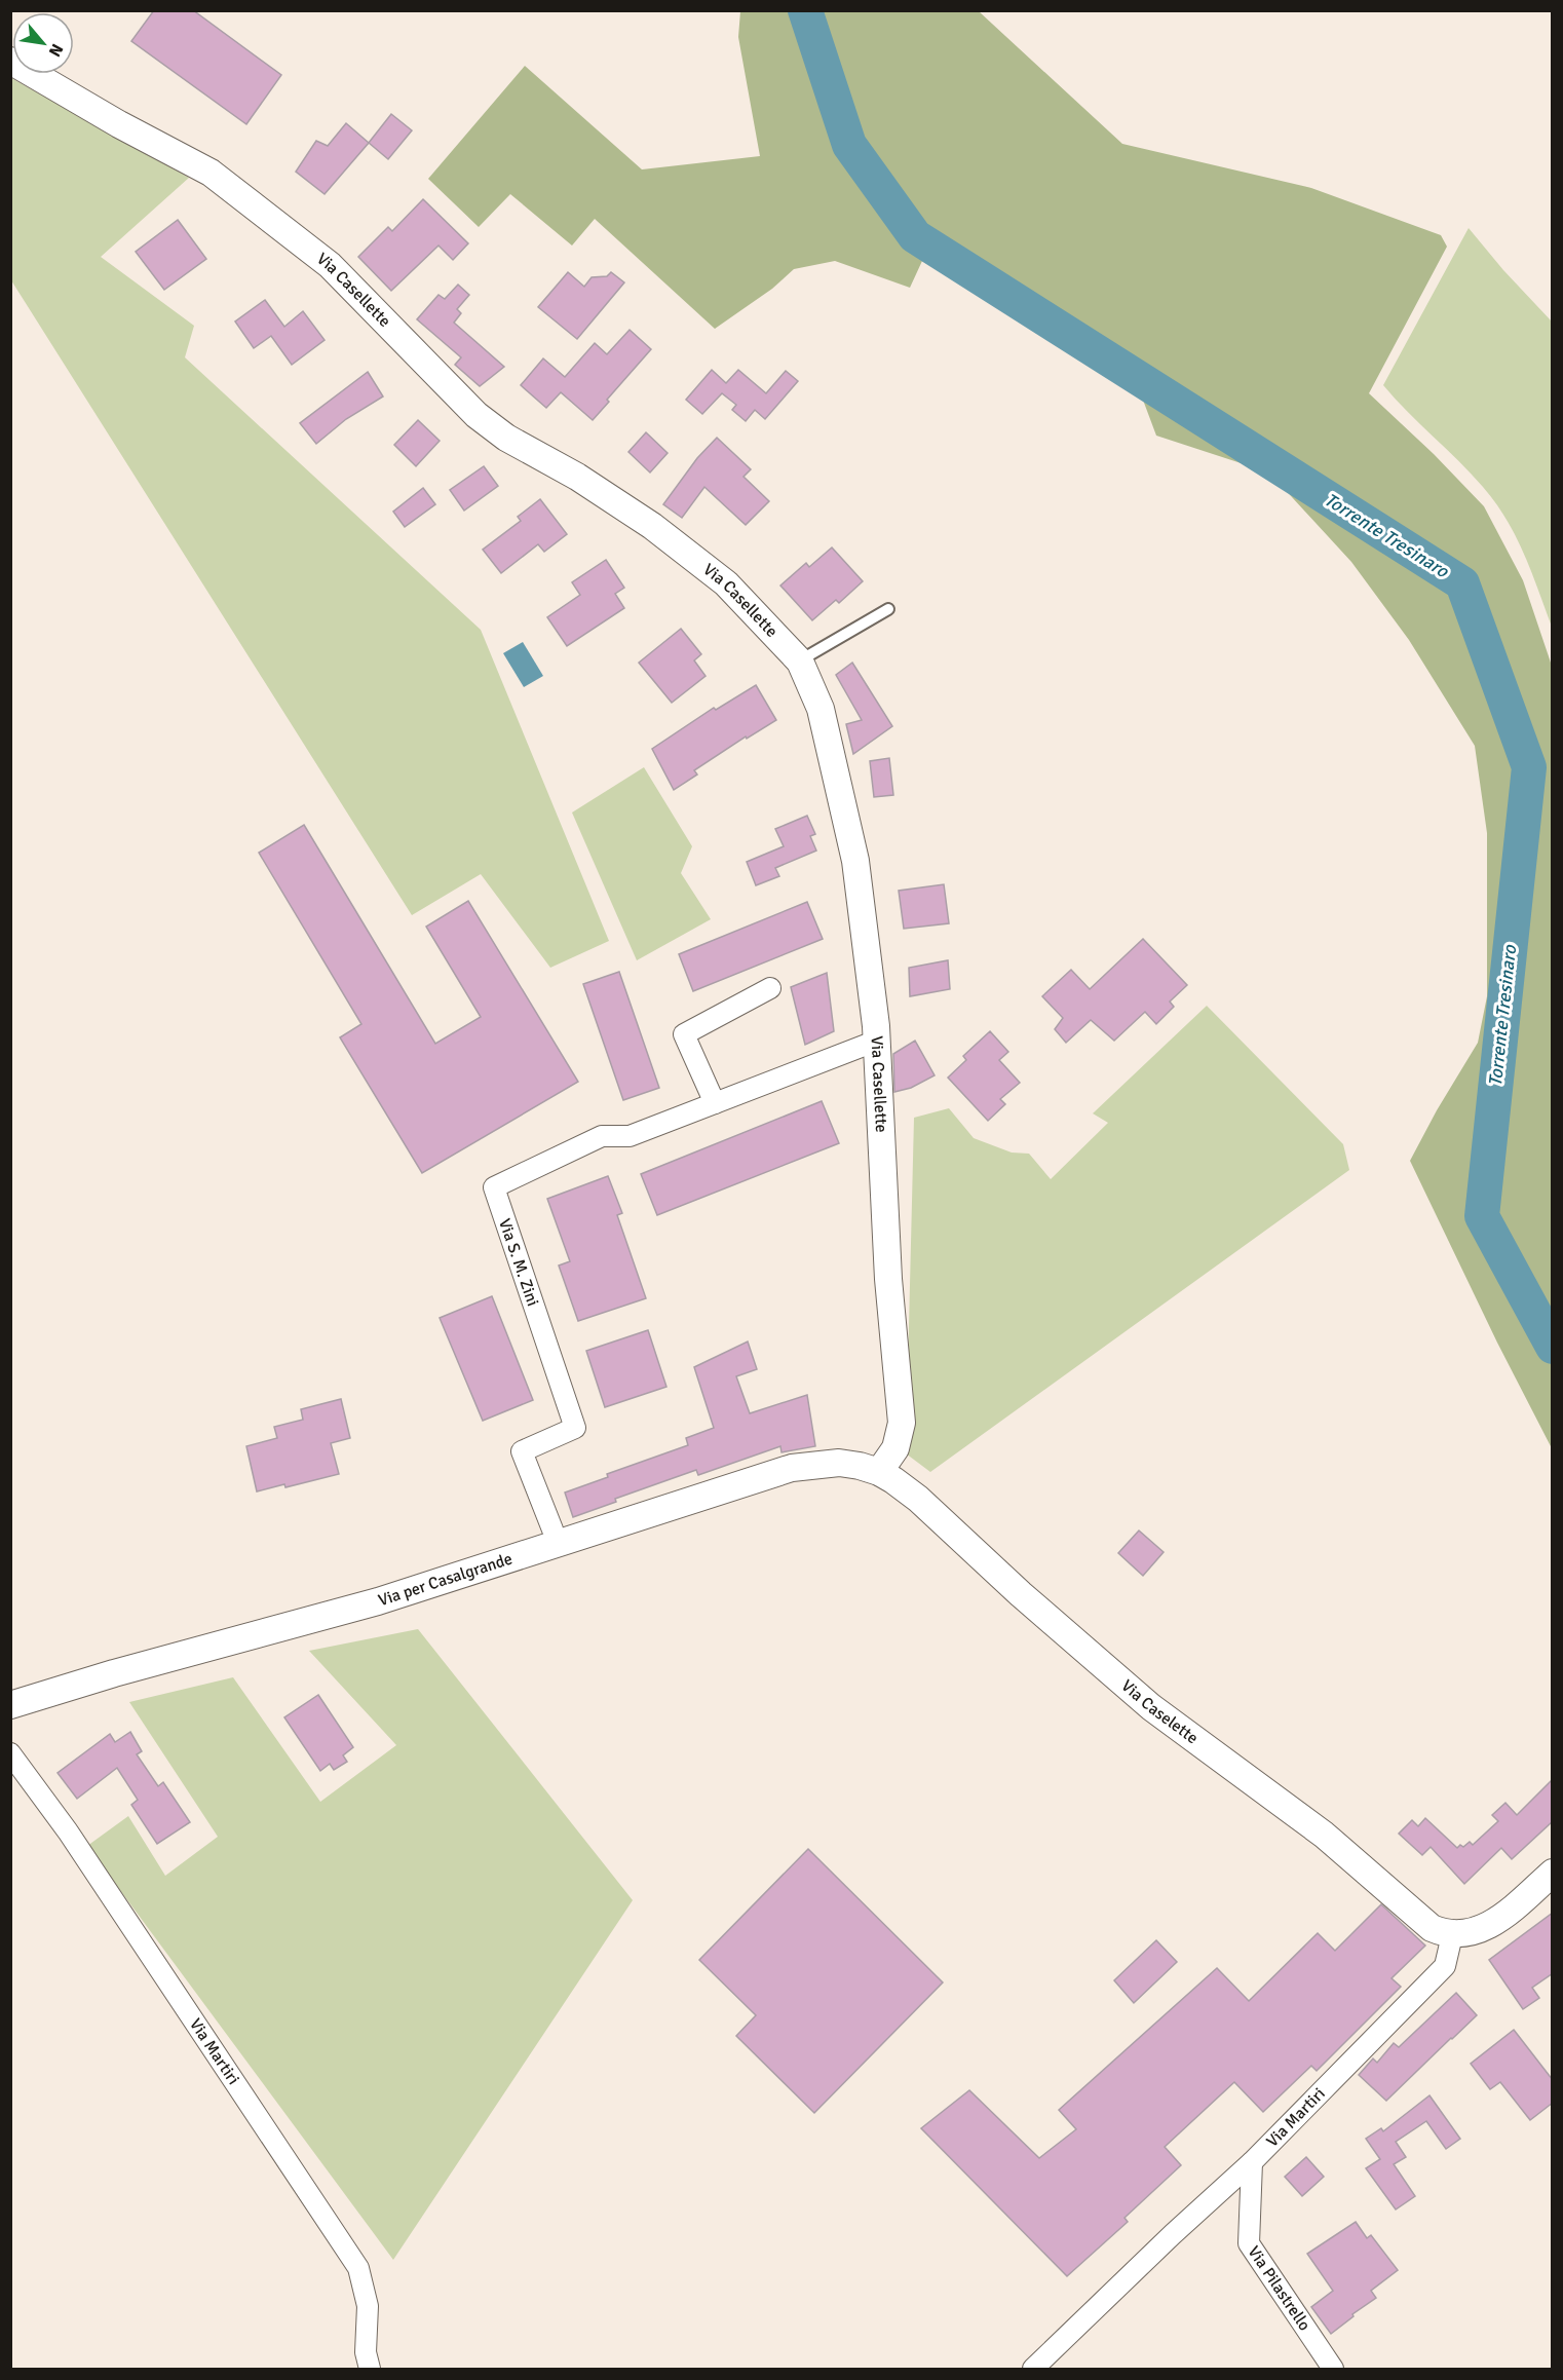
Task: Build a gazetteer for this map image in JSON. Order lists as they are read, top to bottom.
{
  "streets": {
    "street": [
      "Via Casellette",
      "Via S. M. Zini",
      "Via per Casalgrande",
      "Via Caselette",
      "Via Martiri",
      "Via Pilastrello"
    ]
  },
  "crossings": [
    ["Via Casellette", "Via S. M. Zini"],
    ["Via Casellette", "Via per Casalgrande"],
    ["Via Casellette", "Via Caselette"],
    ["Via per Casalgrande", "Via Caselette"],
    ["Via Caselette", "Via Martiri"],
    ["Via Martiri", "Via Pilastrello"]
  ],
  "water": ["Torrente Tresinaro"],
  "north": "bottom right"
}
